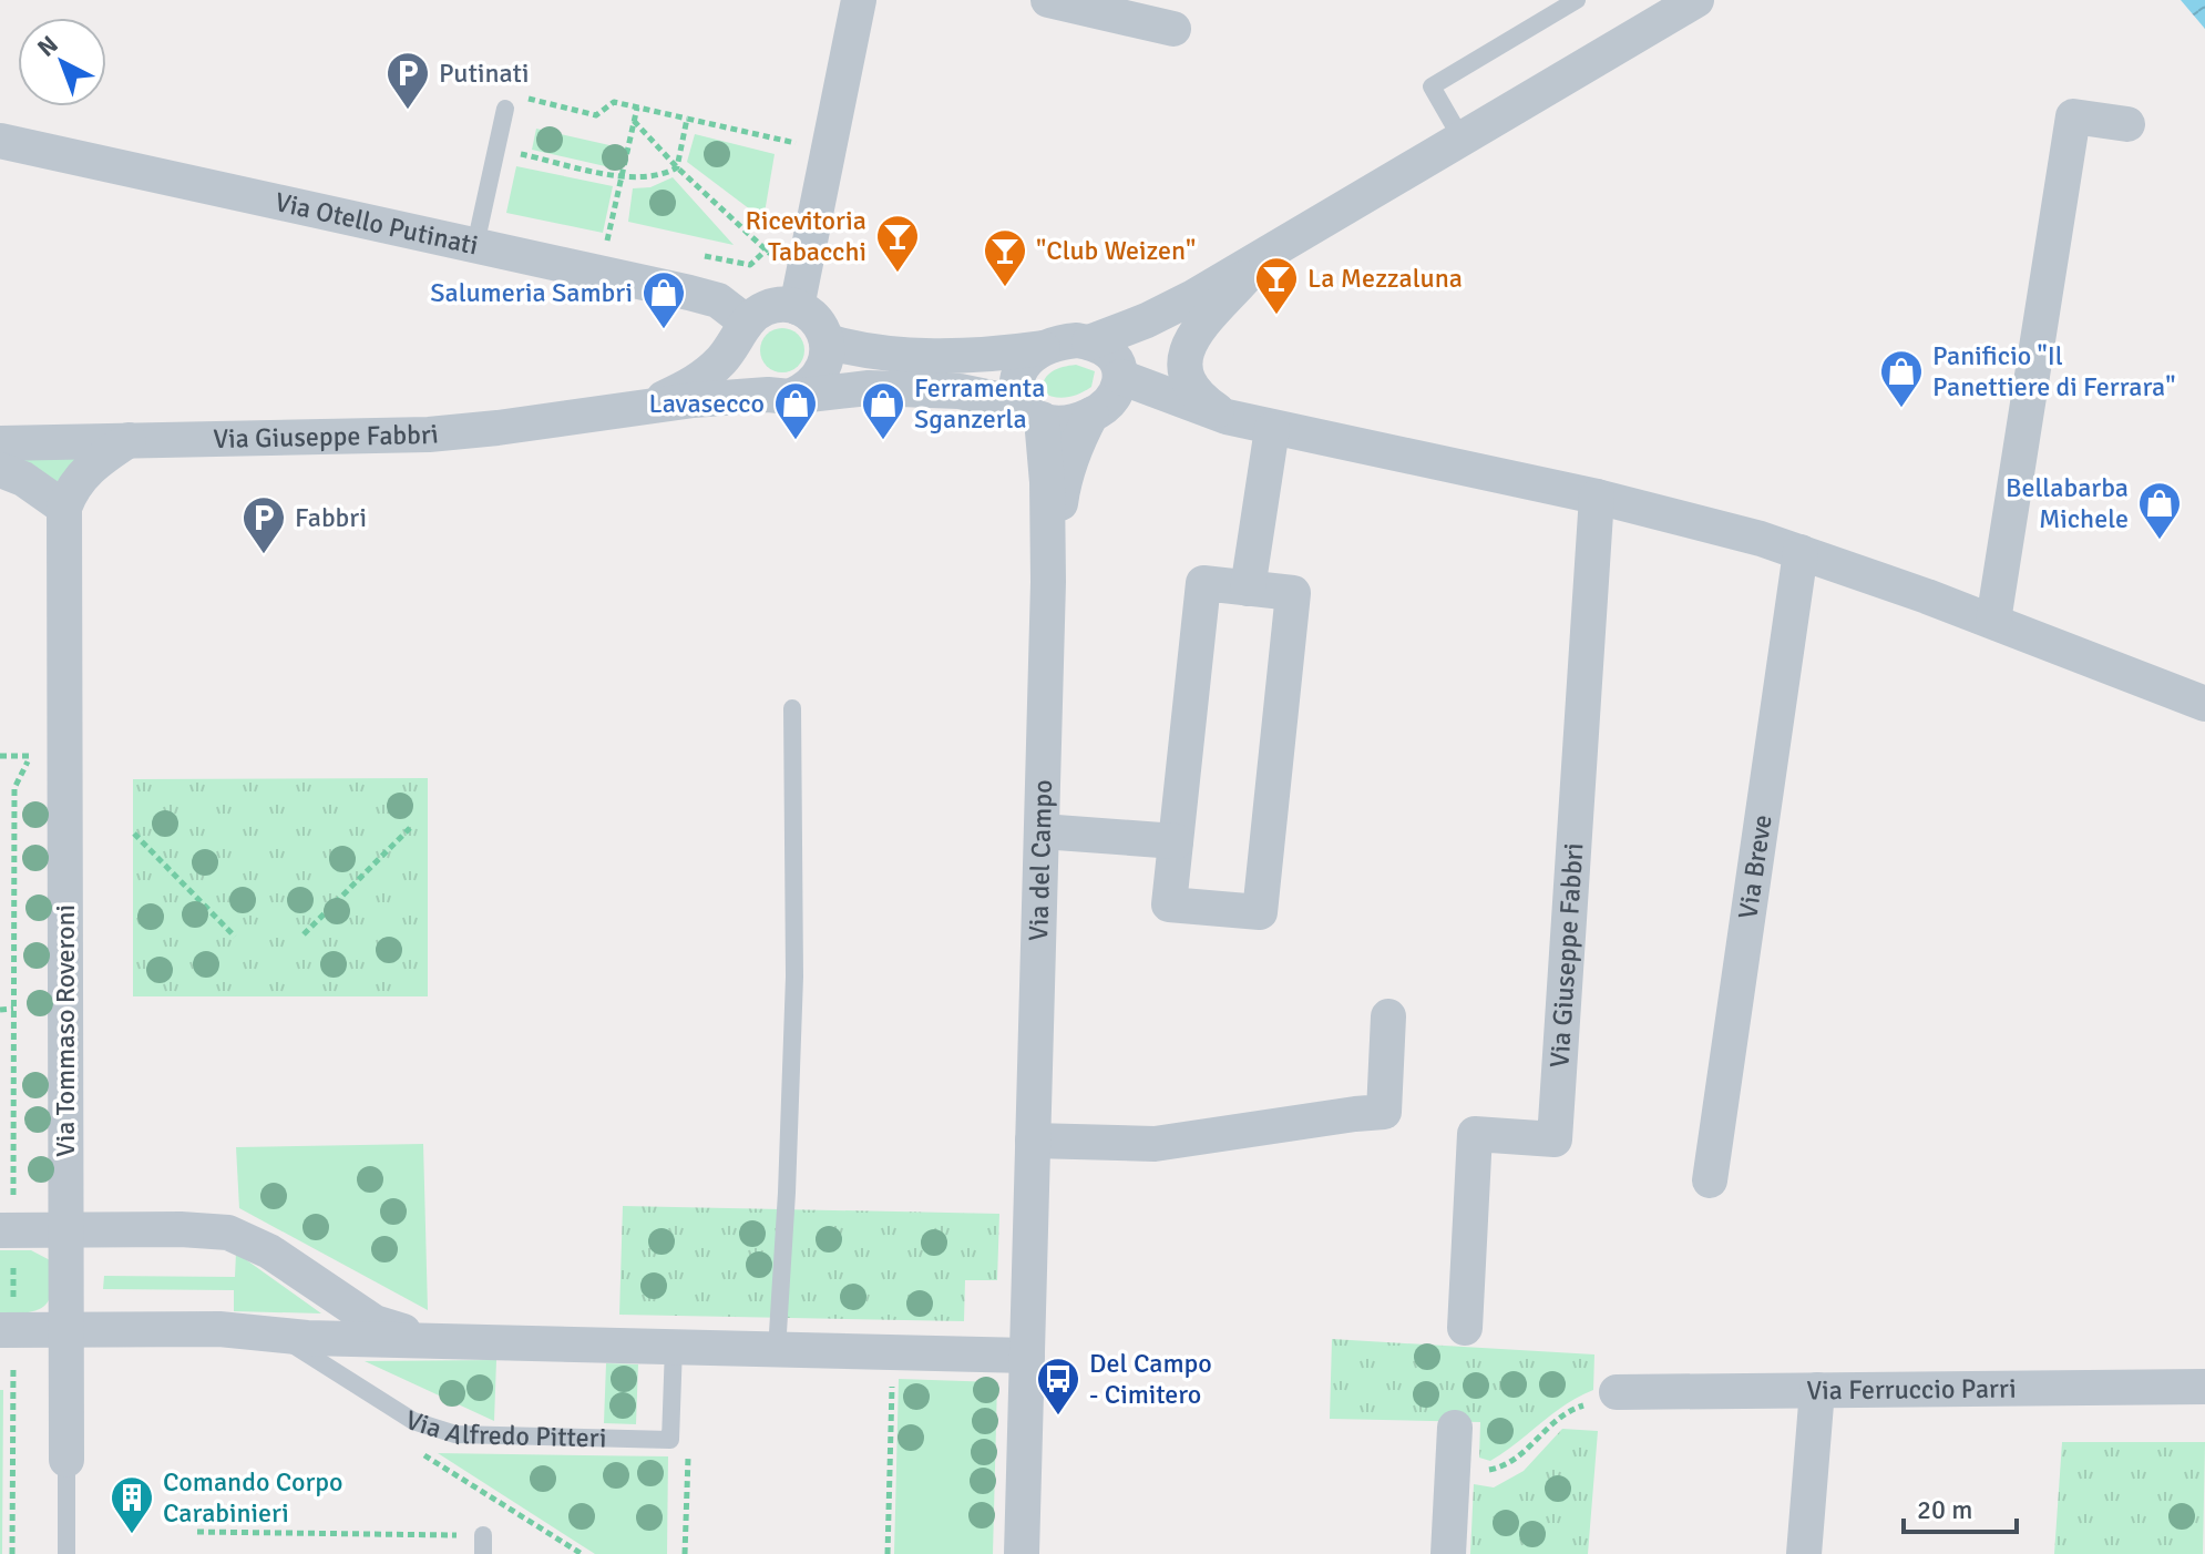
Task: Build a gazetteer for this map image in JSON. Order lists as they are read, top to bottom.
{
  "streets": {
    "street": [
      "Via Otello Putinati",
      "Via Giuseppe Fabbri",
      "Via del Campo",
      "Via Breve",
      "Via Tommaso Roveroni",
      "Via Ferruccio Parri",
      "Via Alfredo Pitteri"
    ]
  },
  "crossings": [
    ["Via Otello Putinati", "Via Giuseppe Fabbri"],
    ["Via Giuseppe Fabbri", "Via del Campo"],
    ["Via Giuseppe Fabbri", "Via Breve"],
    ["Via del Campo", "Via Alfredo Pitteri"],
    ["Via Tommaso Roveroni", "Via Alfredo Pitteri"]
  ],
  "places": {
    "parking": ["Putinati", "Fabbri"],
    "bar": ["Ricevitoria Tabacchi", "\"Club Weizen\"", "La Mezzaluna"],
    "shop": [
      "Salumeria Sambri",
      "Panificio \"Il Panettiere di Ferrara\"",
      "Lavasecco",
      "Ferramenta Sganzerla",
      "Bellabarba Michele"
    ],
    "bus stop": ["Del Campo - Cimitero"],
    "building": ["Comando Corpo Carabinieri"]
  },
  "scale_bar": "20 m",
  "north": "top left"
}
